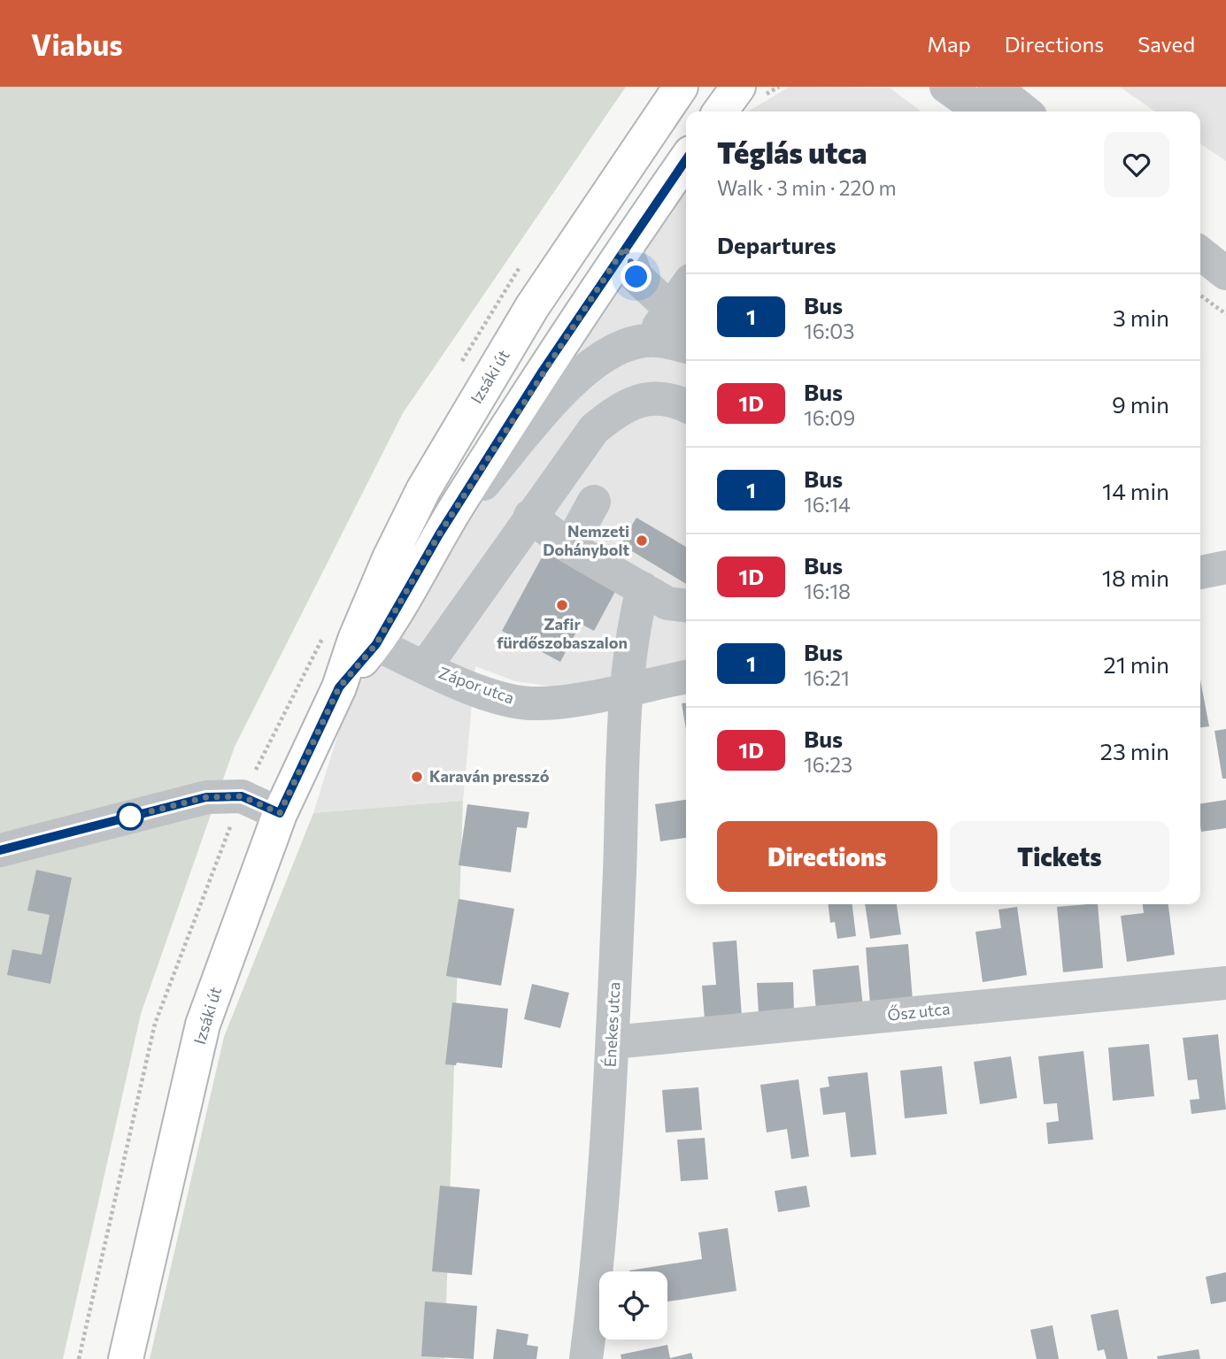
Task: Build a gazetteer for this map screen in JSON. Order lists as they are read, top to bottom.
{
  "streets": {
    "main road": ["Izsáki út"],
    "street": ["Zápor utca", "Ősz utca", "Énekes utca"]
  },
  "crossings": [
    ["Izsáki út", "Zápor utca"],
    ["Zápor utca", "Énekes utca"],
    ["Ősz utca", "Énekes utca"]
  ],
  "places": ["Nemzeti Dohánybolt", "Zafir fürdőszobaszalon", "Karaván presszó"],
  "lines": ["bus line 1"],
  "page": {
    "header": "Viabus",
    "nav": ["Map", "Directions", "Saved"],
    "heading": [
      ["Téglás utca", "Walk · 3 min · 220 m"],
      "Departures"
    ],
    "list": [
      {
        "mark": "1",
        "name": "Bus",
        "note": "16:03",
        "value": "3 min"
      },
      {
        "mark": "1D",
        "name": "Bus",
        "note": "16:09",
        "value": "9 min"
      },
      {
        "mark": "1",
        "name": "Bus",
        "note": "16:14",
        "value": "14 min"
      },
      {
        "mark": "1D",
        "name": "Bus",
        "note": "16:18",
        "value": "18 min"
      },
      {
        "mark": "1",
        "name": "Bus",
        "note": "16:21",
        "value": "21 min"
      },
      {
        "mark": "1D",
        "name": "Bus",
        "note": "16:23",
        "value": "23 min"
      }
    ],
    "buttons": ["Directions", "Tickets"]
  }
}
